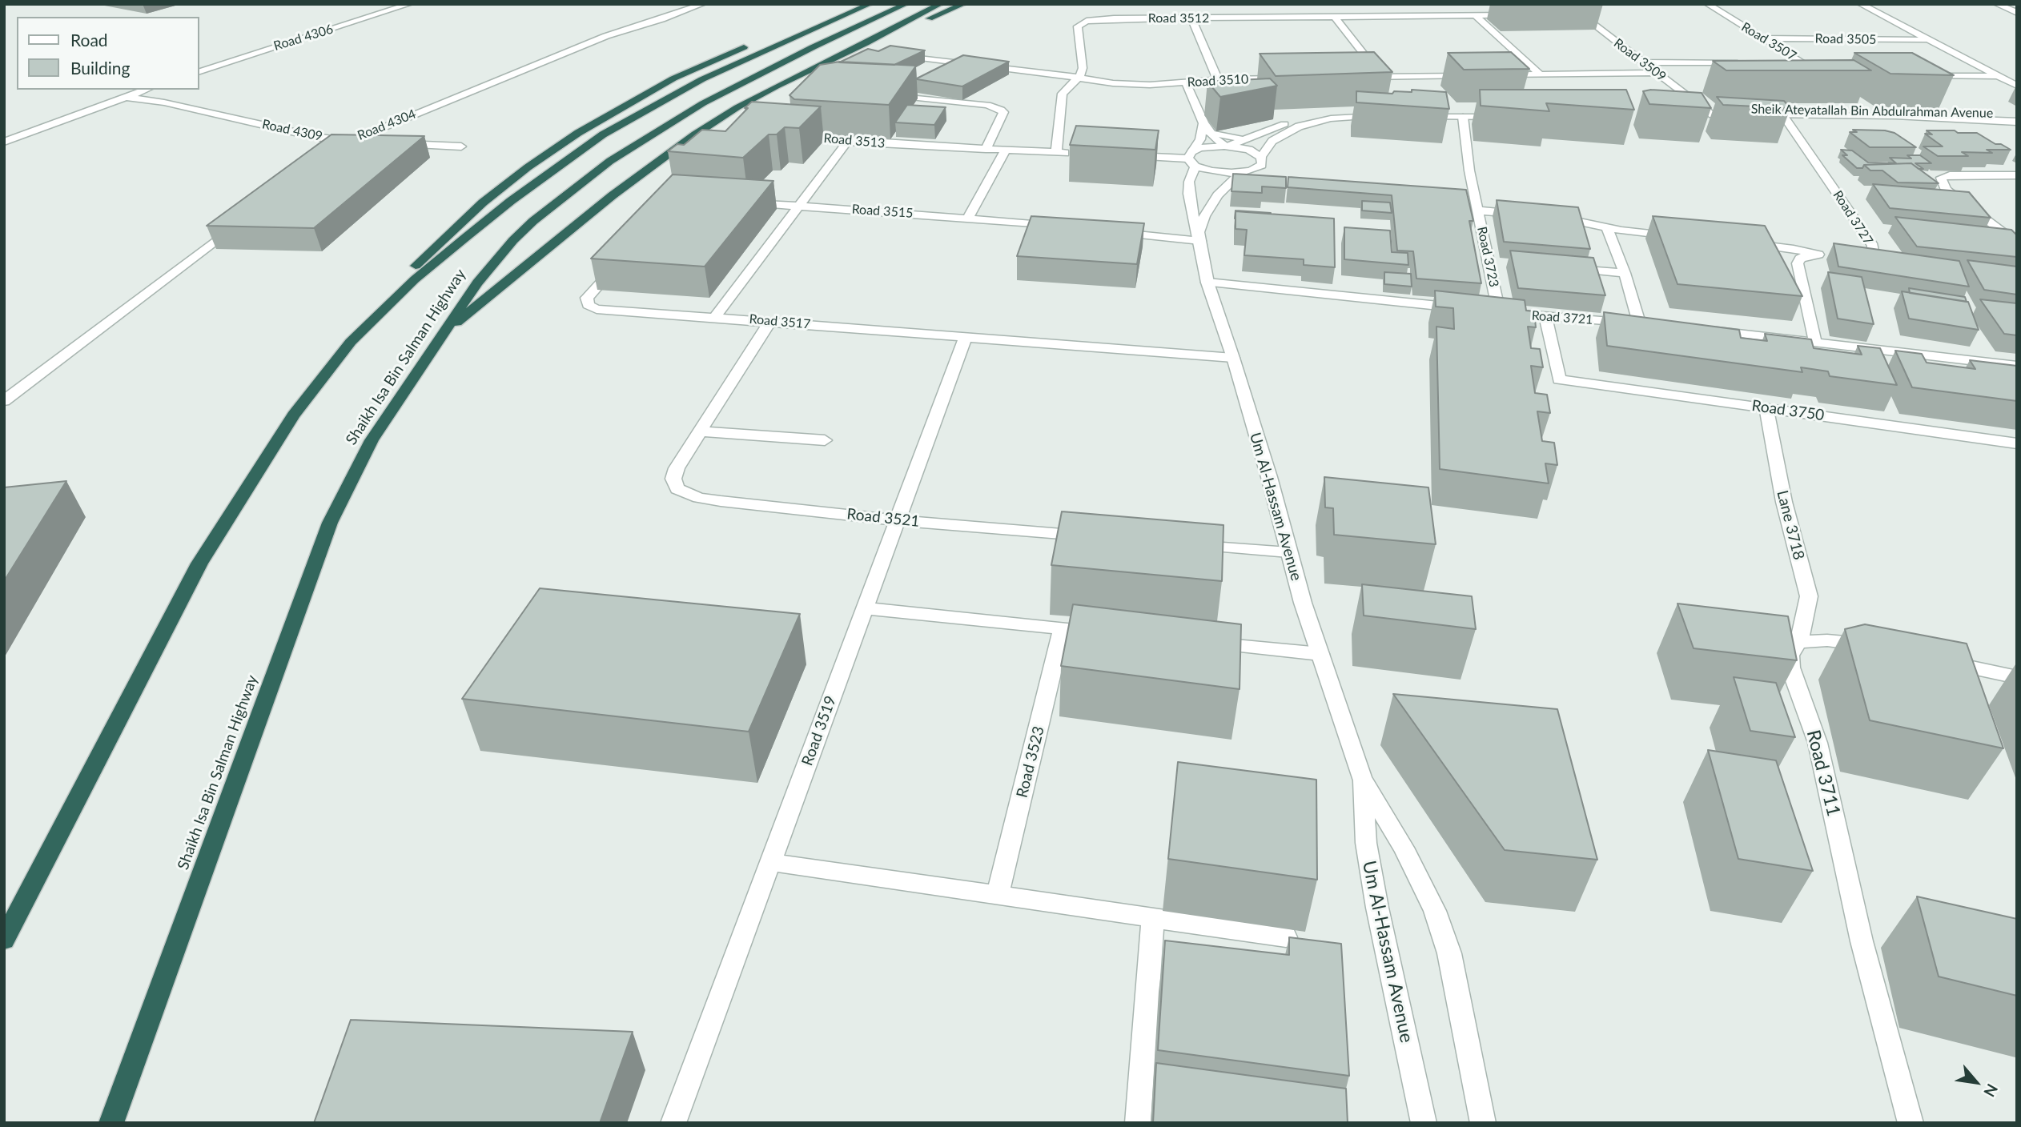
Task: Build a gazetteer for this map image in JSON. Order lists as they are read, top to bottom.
{
  "streets": {
    "highway": ["Shaikh Isa Bin Salman Highway"],
    "street": [
      "Road 3512",
      "Road 4306",
      "Road 3505",
      "Road 3507",
      "Road 3509",
      "Road 3510",
      "Sheik Ateyatallah Bin Abdulrahman Avenue",
      "Road 4304",
      "Road 4309",
      "Road 3513",
      "Road 3515",
      "Road 3727",
      "Road 3723",
      "Road 3721",
      "Road 3517",
      "Road 3750",
      "Um Al-Hassam Avenue",
      "Road 3521",
      "Lane 3718",
      "Road 3519",
      "Road 3523",
      "Road 3711"
    ]
  },
  "crossings": [
    ["Road 3512", "Road 3510"],
    ["Road 3505", "Road 3507"],
    ["Road 3507", "Road 3509"],
    ["Sheik Ateyatallah Bin Abdulrahman Avenue", "Road 3727"],
    ["Road 4304", "Road 4309"],
    ["Road 3723", "Road 3721"],
    ["Road 3721", "Road 3750"],
    ["Road 3517", "Um Al-Hassam Avenue"],
    ["Road 3517", "Road 3521"],
    ["Road 3517", "Road 3519"],
    ["Road 3750", "Lane 3718"],
    ["Road 3521", "Road 3519"],
    ["Lane 3718", "Road 3711"]
  ],
  "legend": ["Road", "Building"],
  "north": "bottom right"
}
